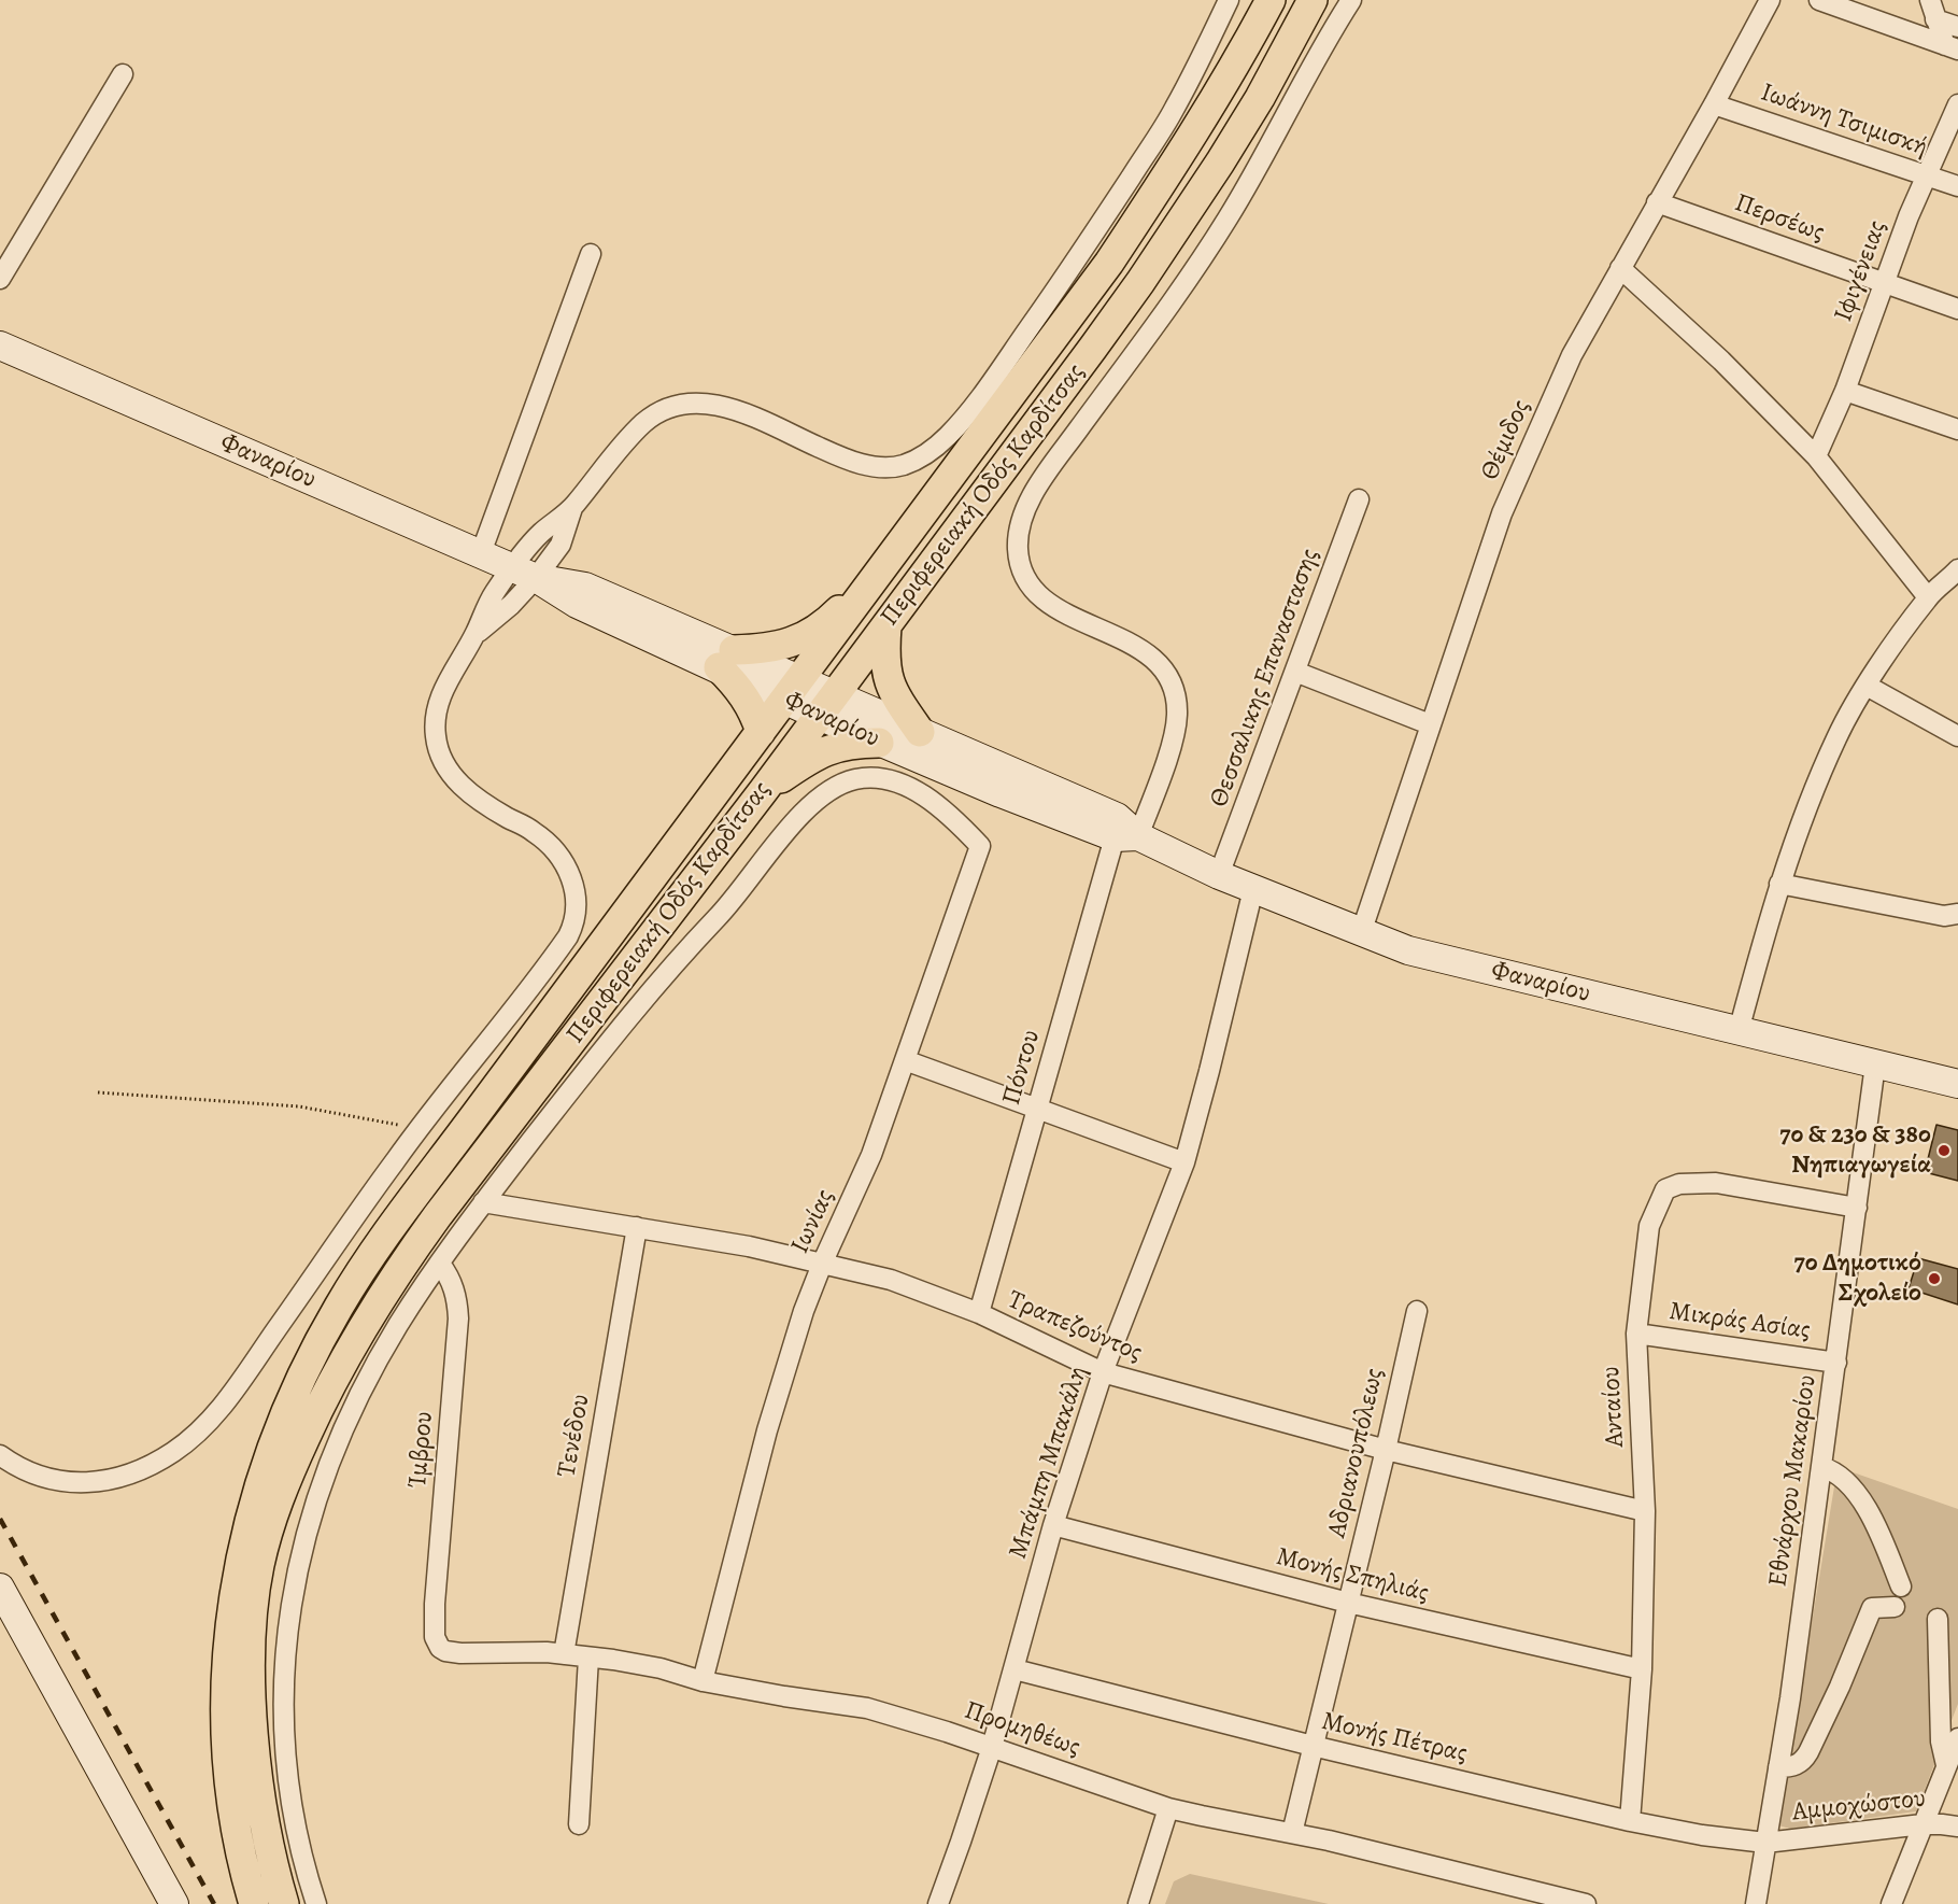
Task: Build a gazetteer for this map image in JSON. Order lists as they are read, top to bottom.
{
  "streets": {
    "main road": ["Φαναρίου", "Περιφερειακή Οδός Καρδίτσας"],
    "street": [
      "Ιωάννη Τσιμισκή",
      "Περσέως",
      "Ιφιγένειας",
      "Θέμιδος",
      "Θεσσαλικης Επαναστασης",
      "Πόντου",
      "Ιωνίας",
      "Μικράς Ασίας",
      "Τραπεζούντος",
      "Ανταίου",
      "Τενέδου",
      "Ίμβρου",
      "Αδριανουπόλεως",
      "Μπάμπη Μπακάλη",
      "Εθνάρχου Μακαρίου",
      "Μονής Σπηλιάς",
      "Προμηθέως",
      "Μονής Πέτρας",
      "Αμμοχώστου"
    ]
  },
  "crossings": [
    ["Ιωάννη Τσιμισκή", "Ιφιγένειας"],
    ["Ιωάννη Τσιμισκή", "Θέμιδος"],
    ["Περσέως", "Ιφιγένειας"],
    ["Περσέως", "Θέμιδος"],
    ["Θέμιδος", "Φαναρίου"],
    ["Φαναρίου", "Περιφερειακή Οδός Καρδίτσας"],
    ["Φαναρίου", "Θεσσαλικης Επαναστασης"],
    ["Φαναρίου", "Πόντου"],
    ["Φαναρίου", "Μπάμπη Μπακάλη"],
    ["Φαναρίου", "Εθνάρχου Μακαρίου"],
    ["Πόντου", "Τραπεζούντος"],
    ["Ιωνίας", "Τραπεζούντος"],
    ["Ιωνίας", "Προμηθέως"],
    ["Μικράς Ασίας", "Ανταίου"],
    ["Μικράς Ασίας", "Εθνάρχου Μακαρίου"],
    ["Τραπεζούντος", "Ανταίου"],
    ["Τραπεζούντος", "Τενέδου"],
    ["Τραπεζούντος", "Αδριανουπόλεως"],
    ["Τραπεζούντος", "Μπάμπη Μπακάλη"],
    ["Ανταίου", "Εθνάρχου Μακαρίου"],
    ["Ανταίου", "Μονής Σπηλιάς"],
    ["Ανταίου", "Μονής Πέτρας"],
    ["Τενέδου", "Προμηθέως"],
    ["Ίμβρου", "Προμηθέως"],
    ["Αδριανουπόλεως", "Μονής Σπηλιάς"],
    ["Αδριανουπόλεως", "Προμηθέως"],
    ["Αδριανουπόλεως", "Μονής Πέτρας"],
    ["Μπάμπη Μπακάλη", "Μονής Σπηλιάς"],
    ["Μπάμπη Μπακάλη", "Προμηθέως"],
    ["Μπάμπη Μπακάλη", "Μονής Πέτρας"],
    ["Εθνάρχου Μακαρίου", "Μονής Πέτρας"],
    ["Εθνάρχου Μακαρίου", "Αμμοχώστου"],
    ["Μονής Πέτρας", "Αμμοχώστου"]
  ],
  "places": ["7ο & 23ο & 38ο Νηπιαγωγεία", "7ο Δημοτικό Σχολείο"]
}
